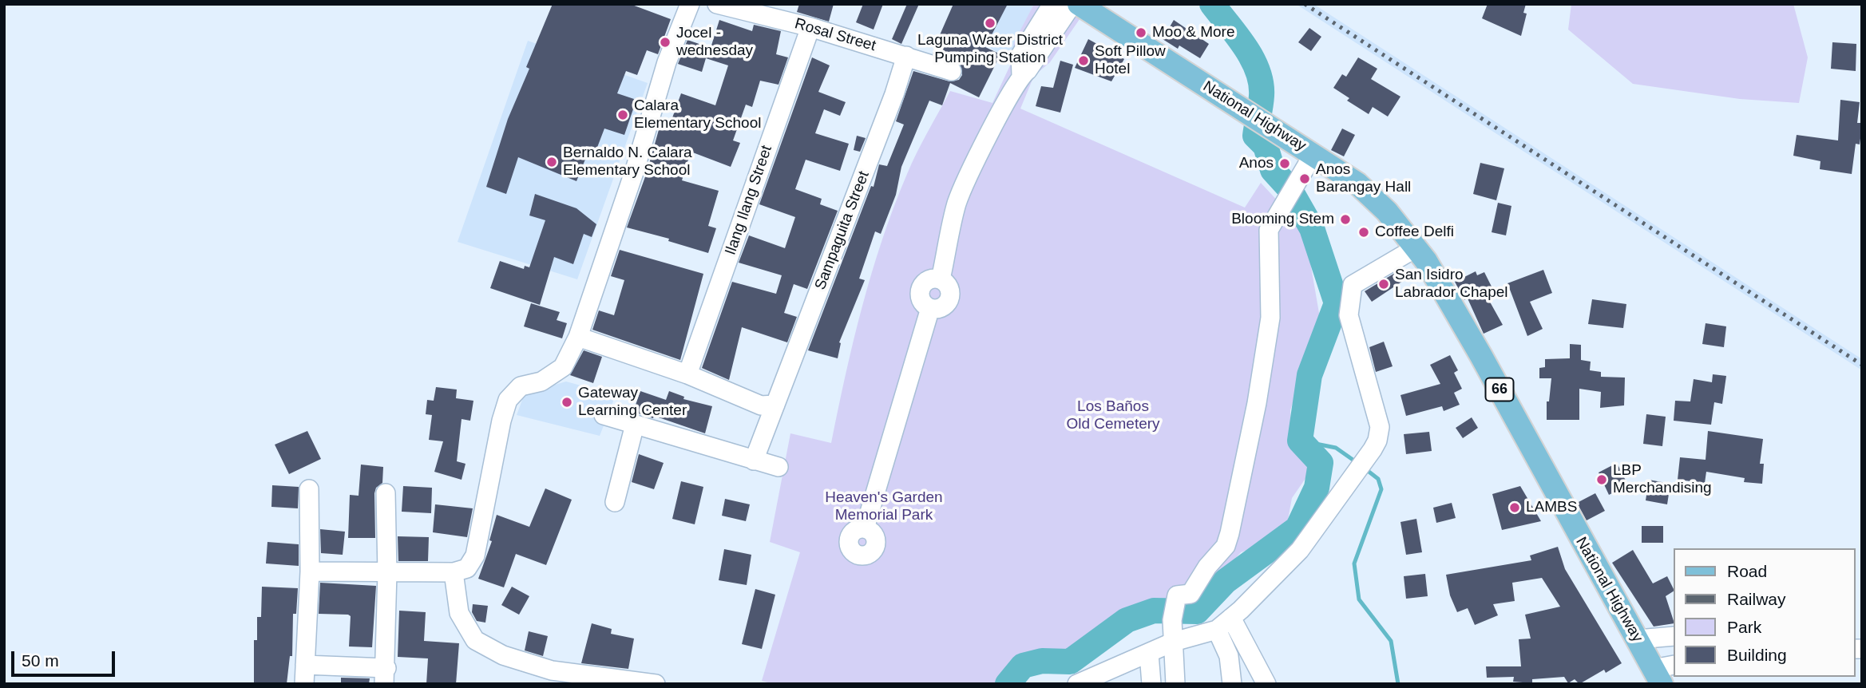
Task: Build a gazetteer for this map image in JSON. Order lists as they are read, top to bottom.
{
  "streets": {
    "main road": ["National Highway", "66"],
    "street": ["Rosal Street", "Ilang Ilang Street", "Sampaguita Street"]
  },
  "crossings": [
    ["Rosal Street", "Ilang Ilang Street"],
    ["Rosal Street", "Sampaguita Street"]
  ],
  "parks": ["Los Baños Old Cemetery", "Heaven's Garden Memorial Park"],
  "places": [
    "Laguna Water District Pumping Station",
    "Moo & More",
    "Jocel - wednesday",
    "Soft Pillow Hotel",
    "Calara Elementary School",
    "Bernaldo N. Calara Elementary School",
    "Anos",
    "Anos Barangay Hall",
    "Blooming Stem",
    "Coffee Delfi",
    "San Isidro Labrador Chapel",
    "Gateway Learning Center",
    "LBP Merchandising",
    "LAMBS"
  ],
  "legend": [
    "Road",
    "Railway",
    "Park",
    "Building"
  ],
  "scale_bar": "50 m"
}
